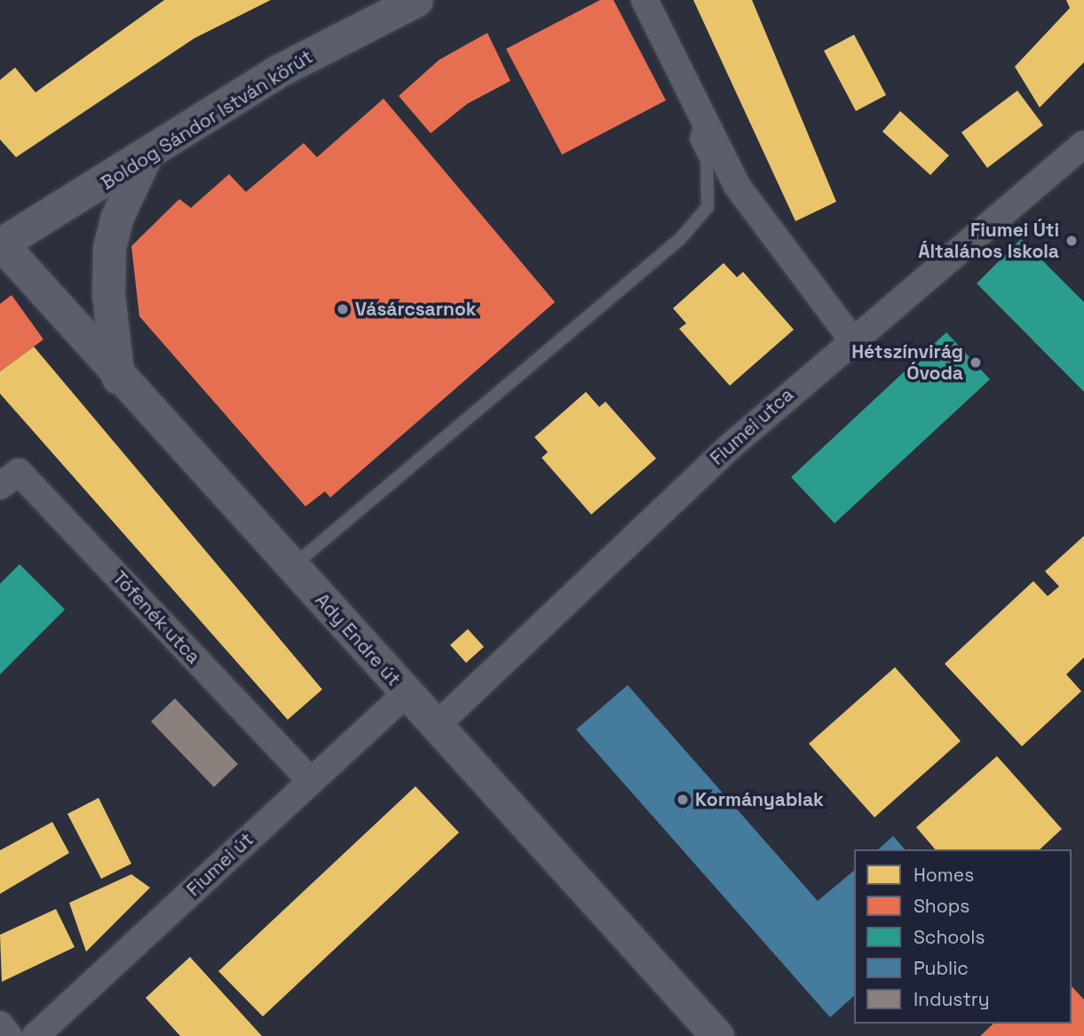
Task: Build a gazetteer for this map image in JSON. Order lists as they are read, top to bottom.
{
  "streets": {
    "street": [
      "Boldog Sándor István körút",
      "Fiumei utca",
      "Tófenék utca",
      "Ady Endre út",
      "Fiumei út"
    ]
  },
  "crossings": [
    ["Boldog Sándor István körút", "Ady Endre út"],
    ["Fiumei utca", "Ady Endre út"],
    ["Tófenék utca", "Fiumei út"],
    ["Ady Endre út", "Fiumei út"]
  ],
  "places": [
    "Fiumei Úti Általános Iskola",
    "Vásárcsarnok",
    "Hétszínvirág Óvoda",
    "Kormányablak"
  ],
  "legend": [
    "Homes",
    "Shops",
    "Schools",
    "Public",
    "Industry"
  ]
}
